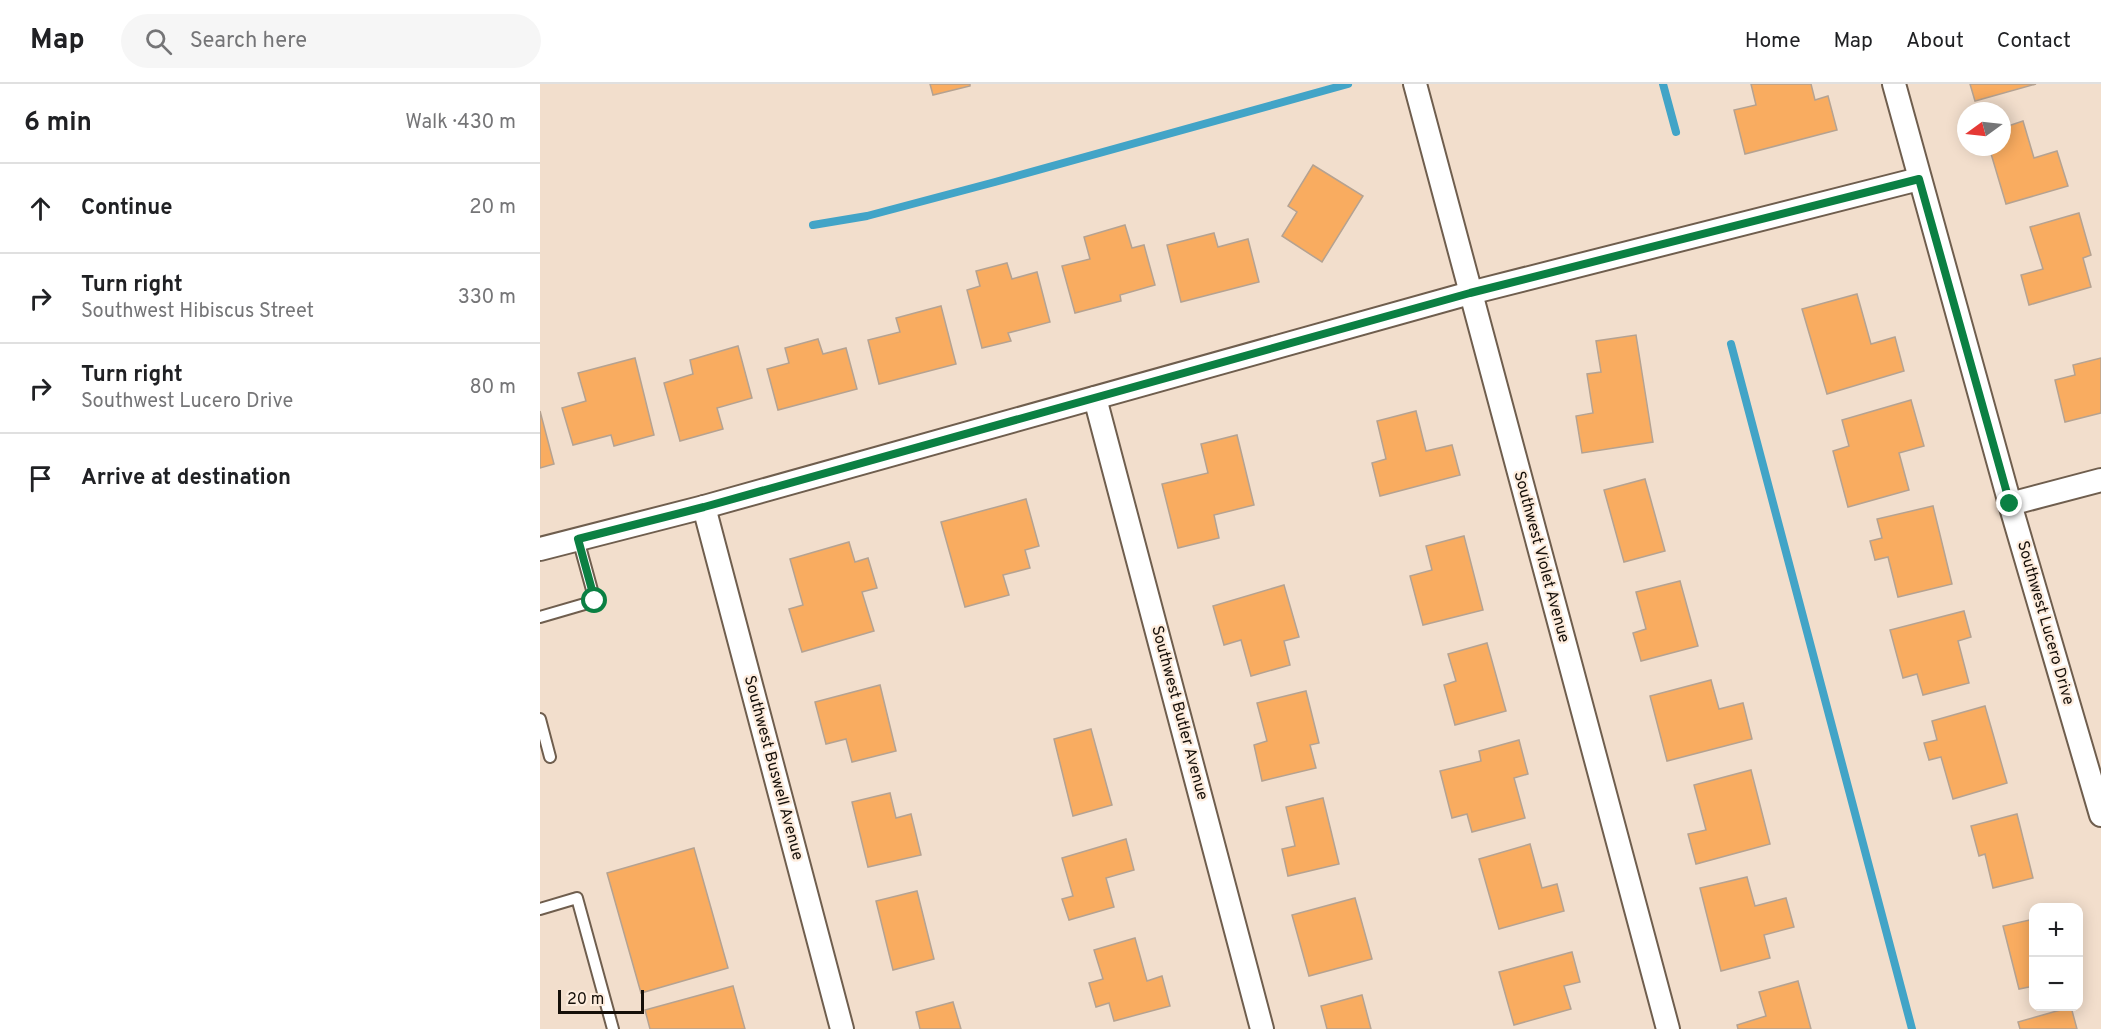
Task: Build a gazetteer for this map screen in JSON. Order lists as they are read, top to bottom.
{
  "streets": {
    "street": [
      "Southwest Violet Avenue",
      "Southwest Lucero Drive",
      "Southwest Butler Avenue",
      "Southwest Buswell Avenue"
    ]
  },
  "scale_bar": "20 m",
  "north": "left",
  "page": {
    "header": "Map",
    "search": "Search here",
    "nav": [
      "Home",
      "Map",
      "About",
      "Contact"
    ],
    "heading": ["6 min", "Walk · 430 m"],
    "list": [
      ["Continue", "20 m"],
      ["Turn right", "Southwest Hibiscus Street", "330 m"],
      ["Turn right", "Southwest Lucero Drive", "80 m"],
      "Arrive at destination"
    ],
    "map_buttons": ["+", "−"],
    "scale": "20 m"
  }
}
